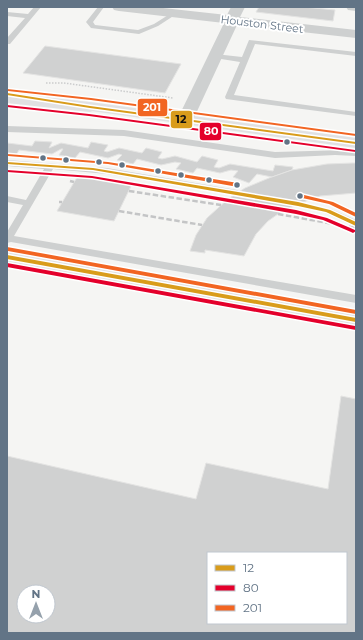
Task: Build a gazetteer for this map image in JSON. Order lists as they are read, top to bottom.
{
  "streets": {
    "street": ["Houston Street"]
  },
  "lines": ["transit line 201", "transit line 12", "transit line 80"],
  "legend": ["12", "80", "201"],
  "north": "top"
}
